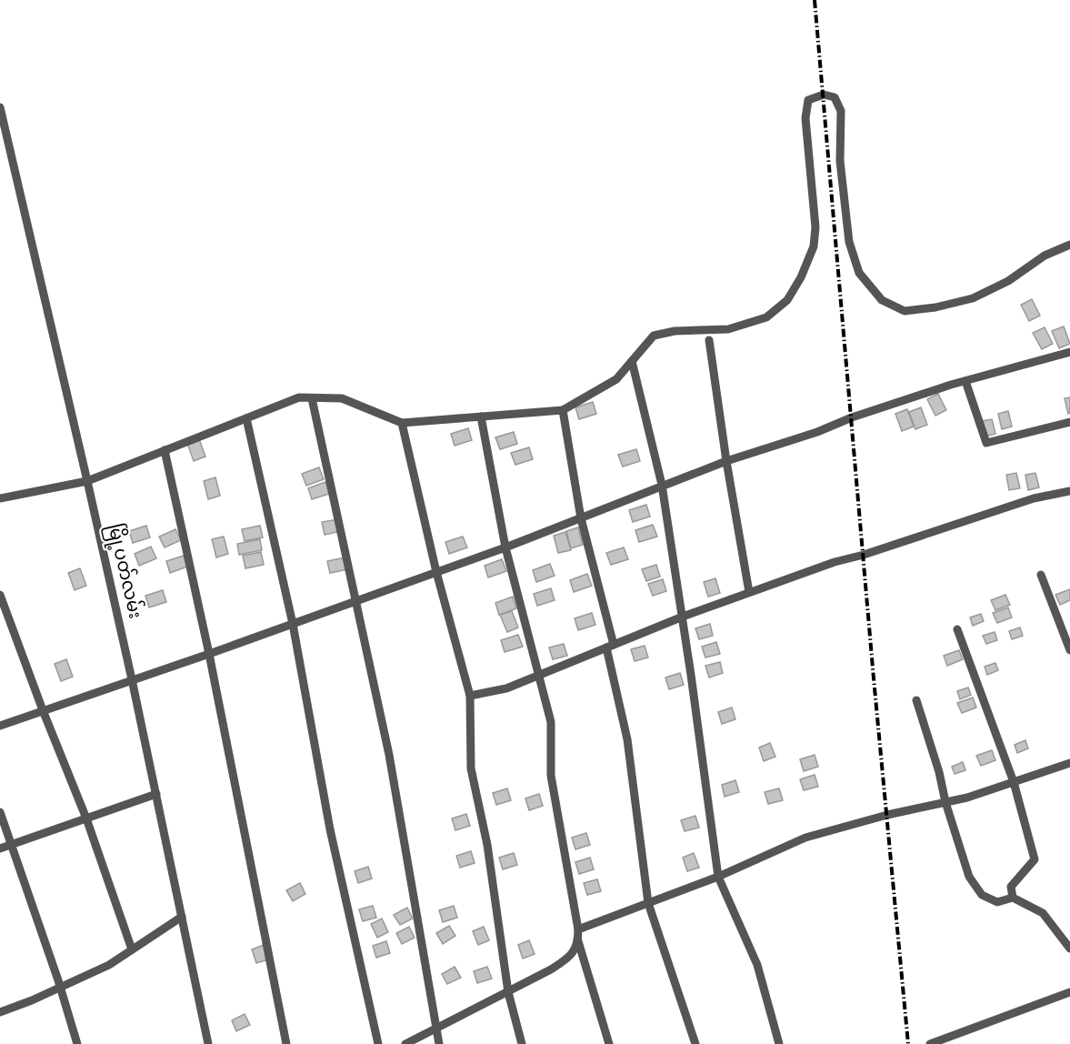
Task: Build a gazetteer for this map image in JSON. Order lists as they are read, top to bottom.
{
  "streets": {
    "street": ["မြို့ပတ်လမ်း"]
  }
}
